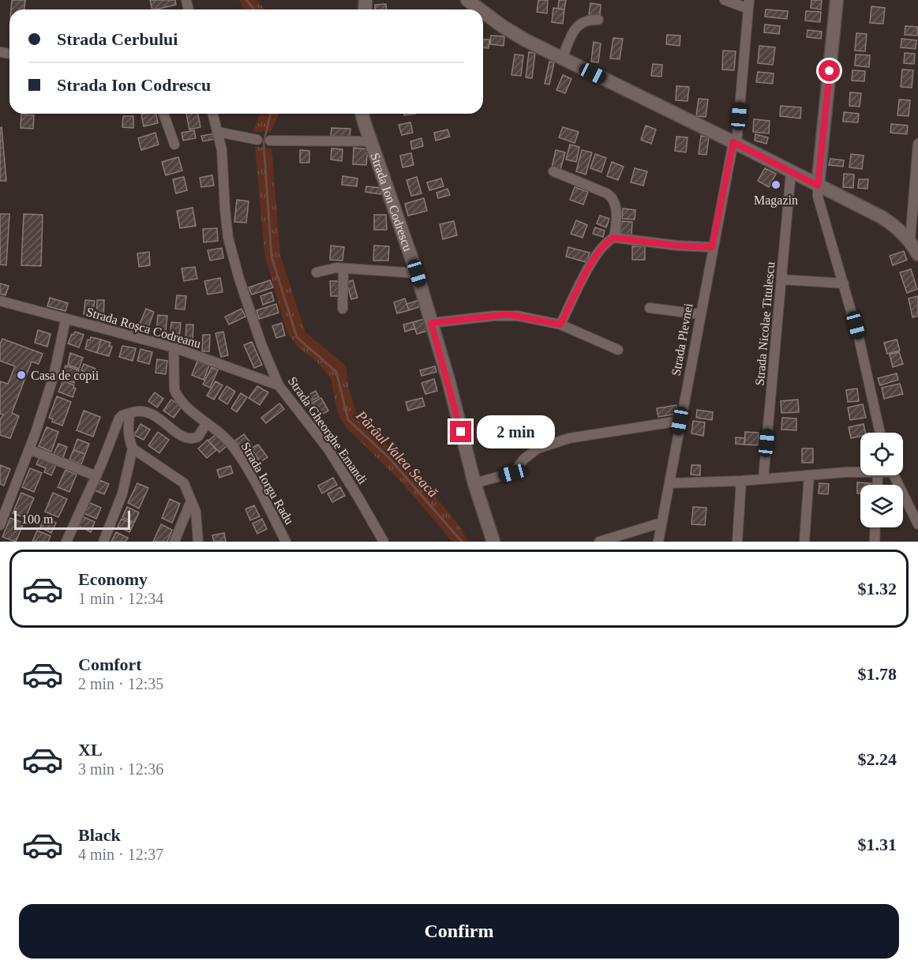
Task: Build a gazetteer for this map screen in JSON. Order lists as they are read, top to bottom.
{
  "streets": {
    "main road": ["Strada Ion Codrescu"],
    "street": [
      "Strada Nicolae Titulescu",
      "Strada Roșca Codreanu",
      "Strada Plevnei",
      "Strada Gheorghe Emandi",
      "Strada Iorgu Radu"
    ]
  },
  "crossings": [
    ["Strada Roșca Codreanu", "Strada Gheorghe Emandi"],
    ["Strada Roșca Codreanu", "Strada Iorgu Radu"]
  ],
  "water": ["Pârâul Valea Seacă"],
  "places": ["Magazin", "Casa de copii"],
  "scale_bar": "100 m",
  "page": {
    "banner": ["Strada Cerbului", "Strada Ion Codrescu"],
    "bubble": "2 min",
    "scale": "100 m",
    "list": [
      {
        "name": "Economy",
        "note": "1 min · 12:34",
        "value": "$1.32"
      },
      {
        "name": "Comfort",
        "note": "2 min · 12:35",
        "value": "$1.78"
      },
      {
        "name": "XL",
        "note": "3 min · 12:36",
        "value": "$2.24"
      },
      {
        "name": "Black",
        "note": "4 min · 12:37",
        "value": "$1.31"
      }
    ],
    "buttons": "Confirm"
  }
}
